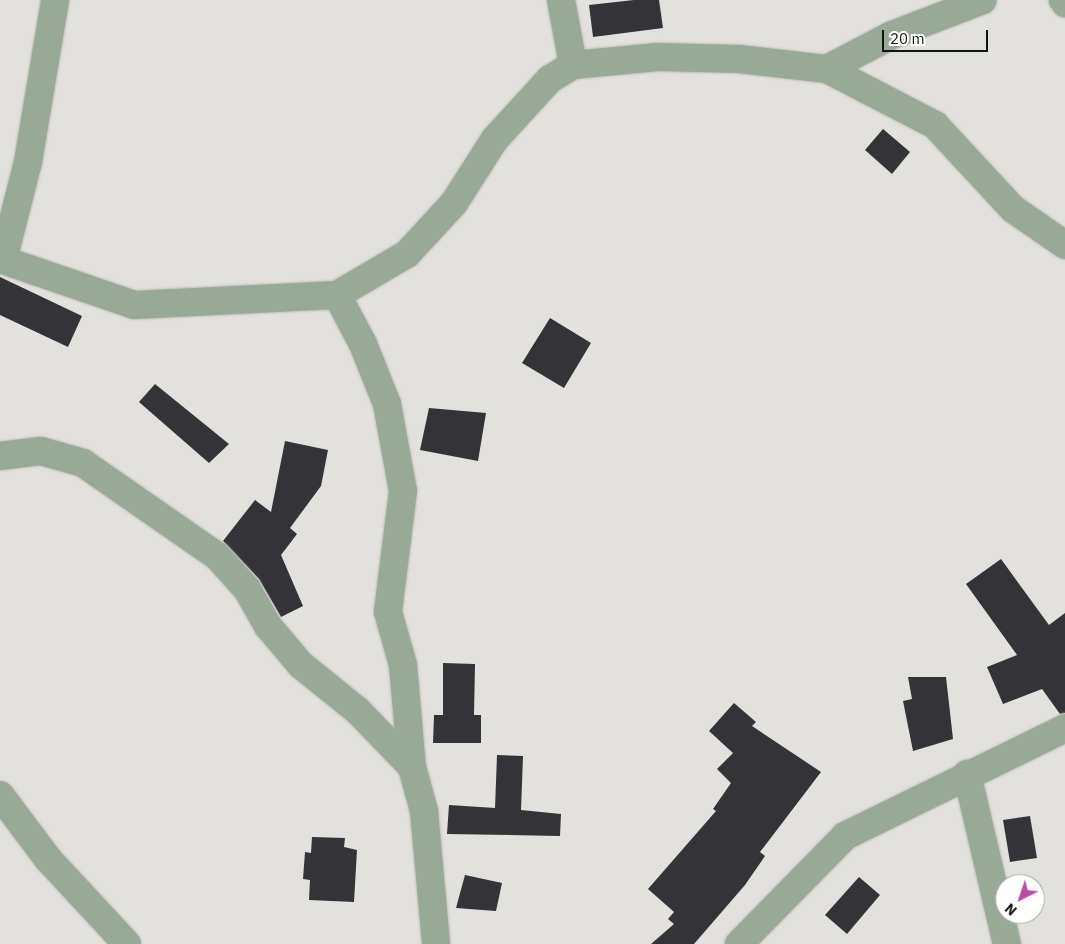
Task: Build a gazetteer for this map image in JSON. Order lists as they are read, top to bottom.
{
  "scale_bar": "20 m",
  "north": "bottom left"
}
